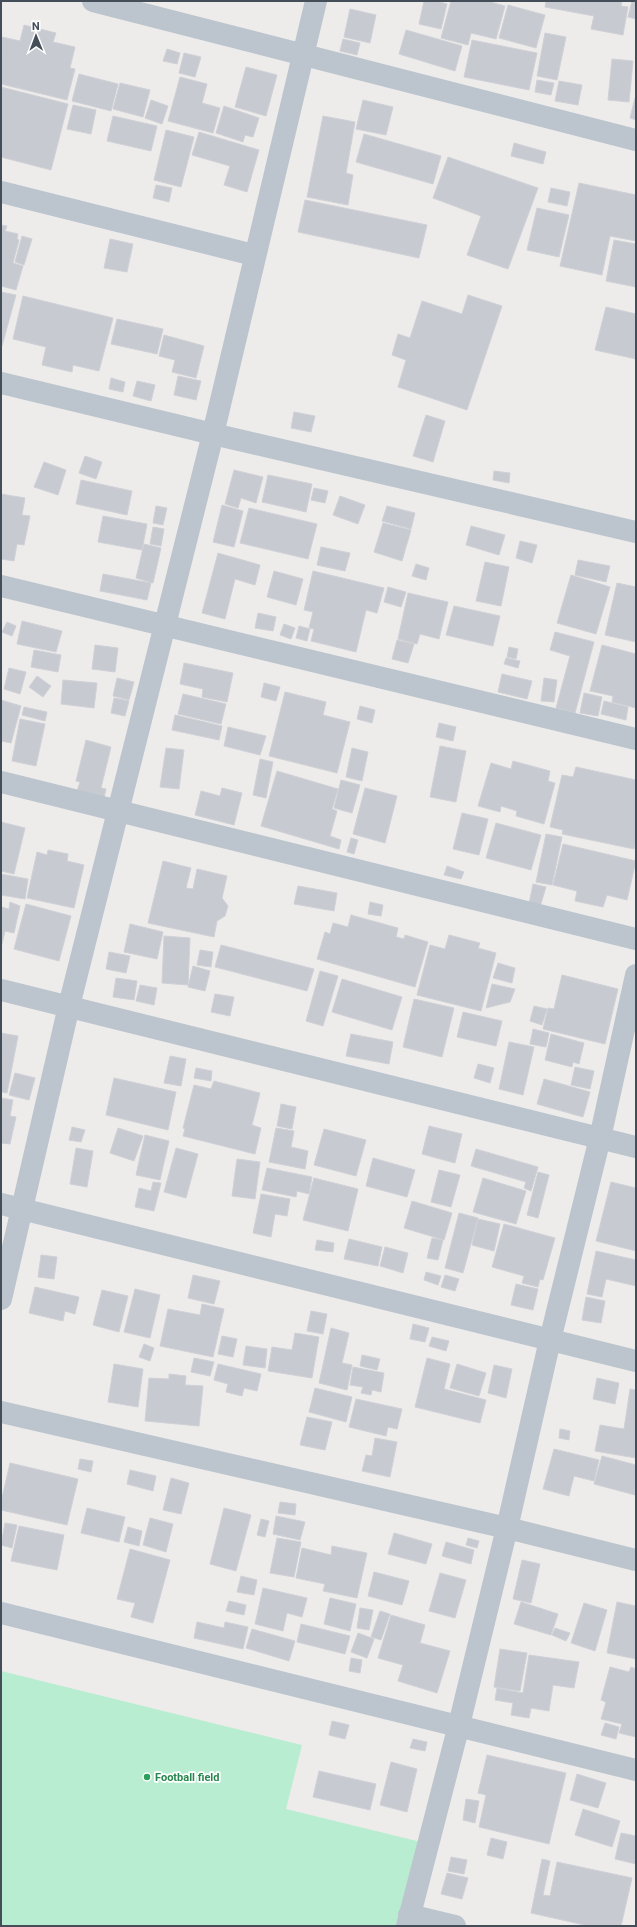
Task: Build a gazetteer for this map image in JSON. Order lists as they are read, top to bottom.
{
  "places": ["Football field"],
  "north": "top"
}
